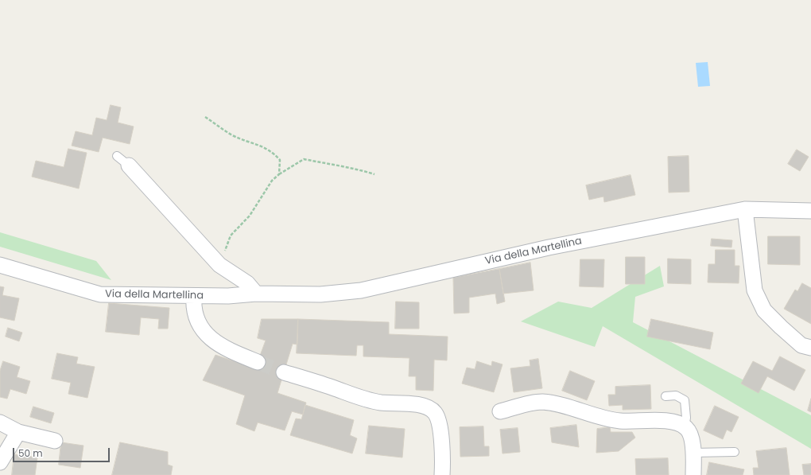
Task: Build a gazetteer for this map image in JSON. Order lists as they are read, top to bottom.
{
  "streets": {
    "street": ["Via della Martellina"]
  },
  "scale_bar": "50 m"
}
